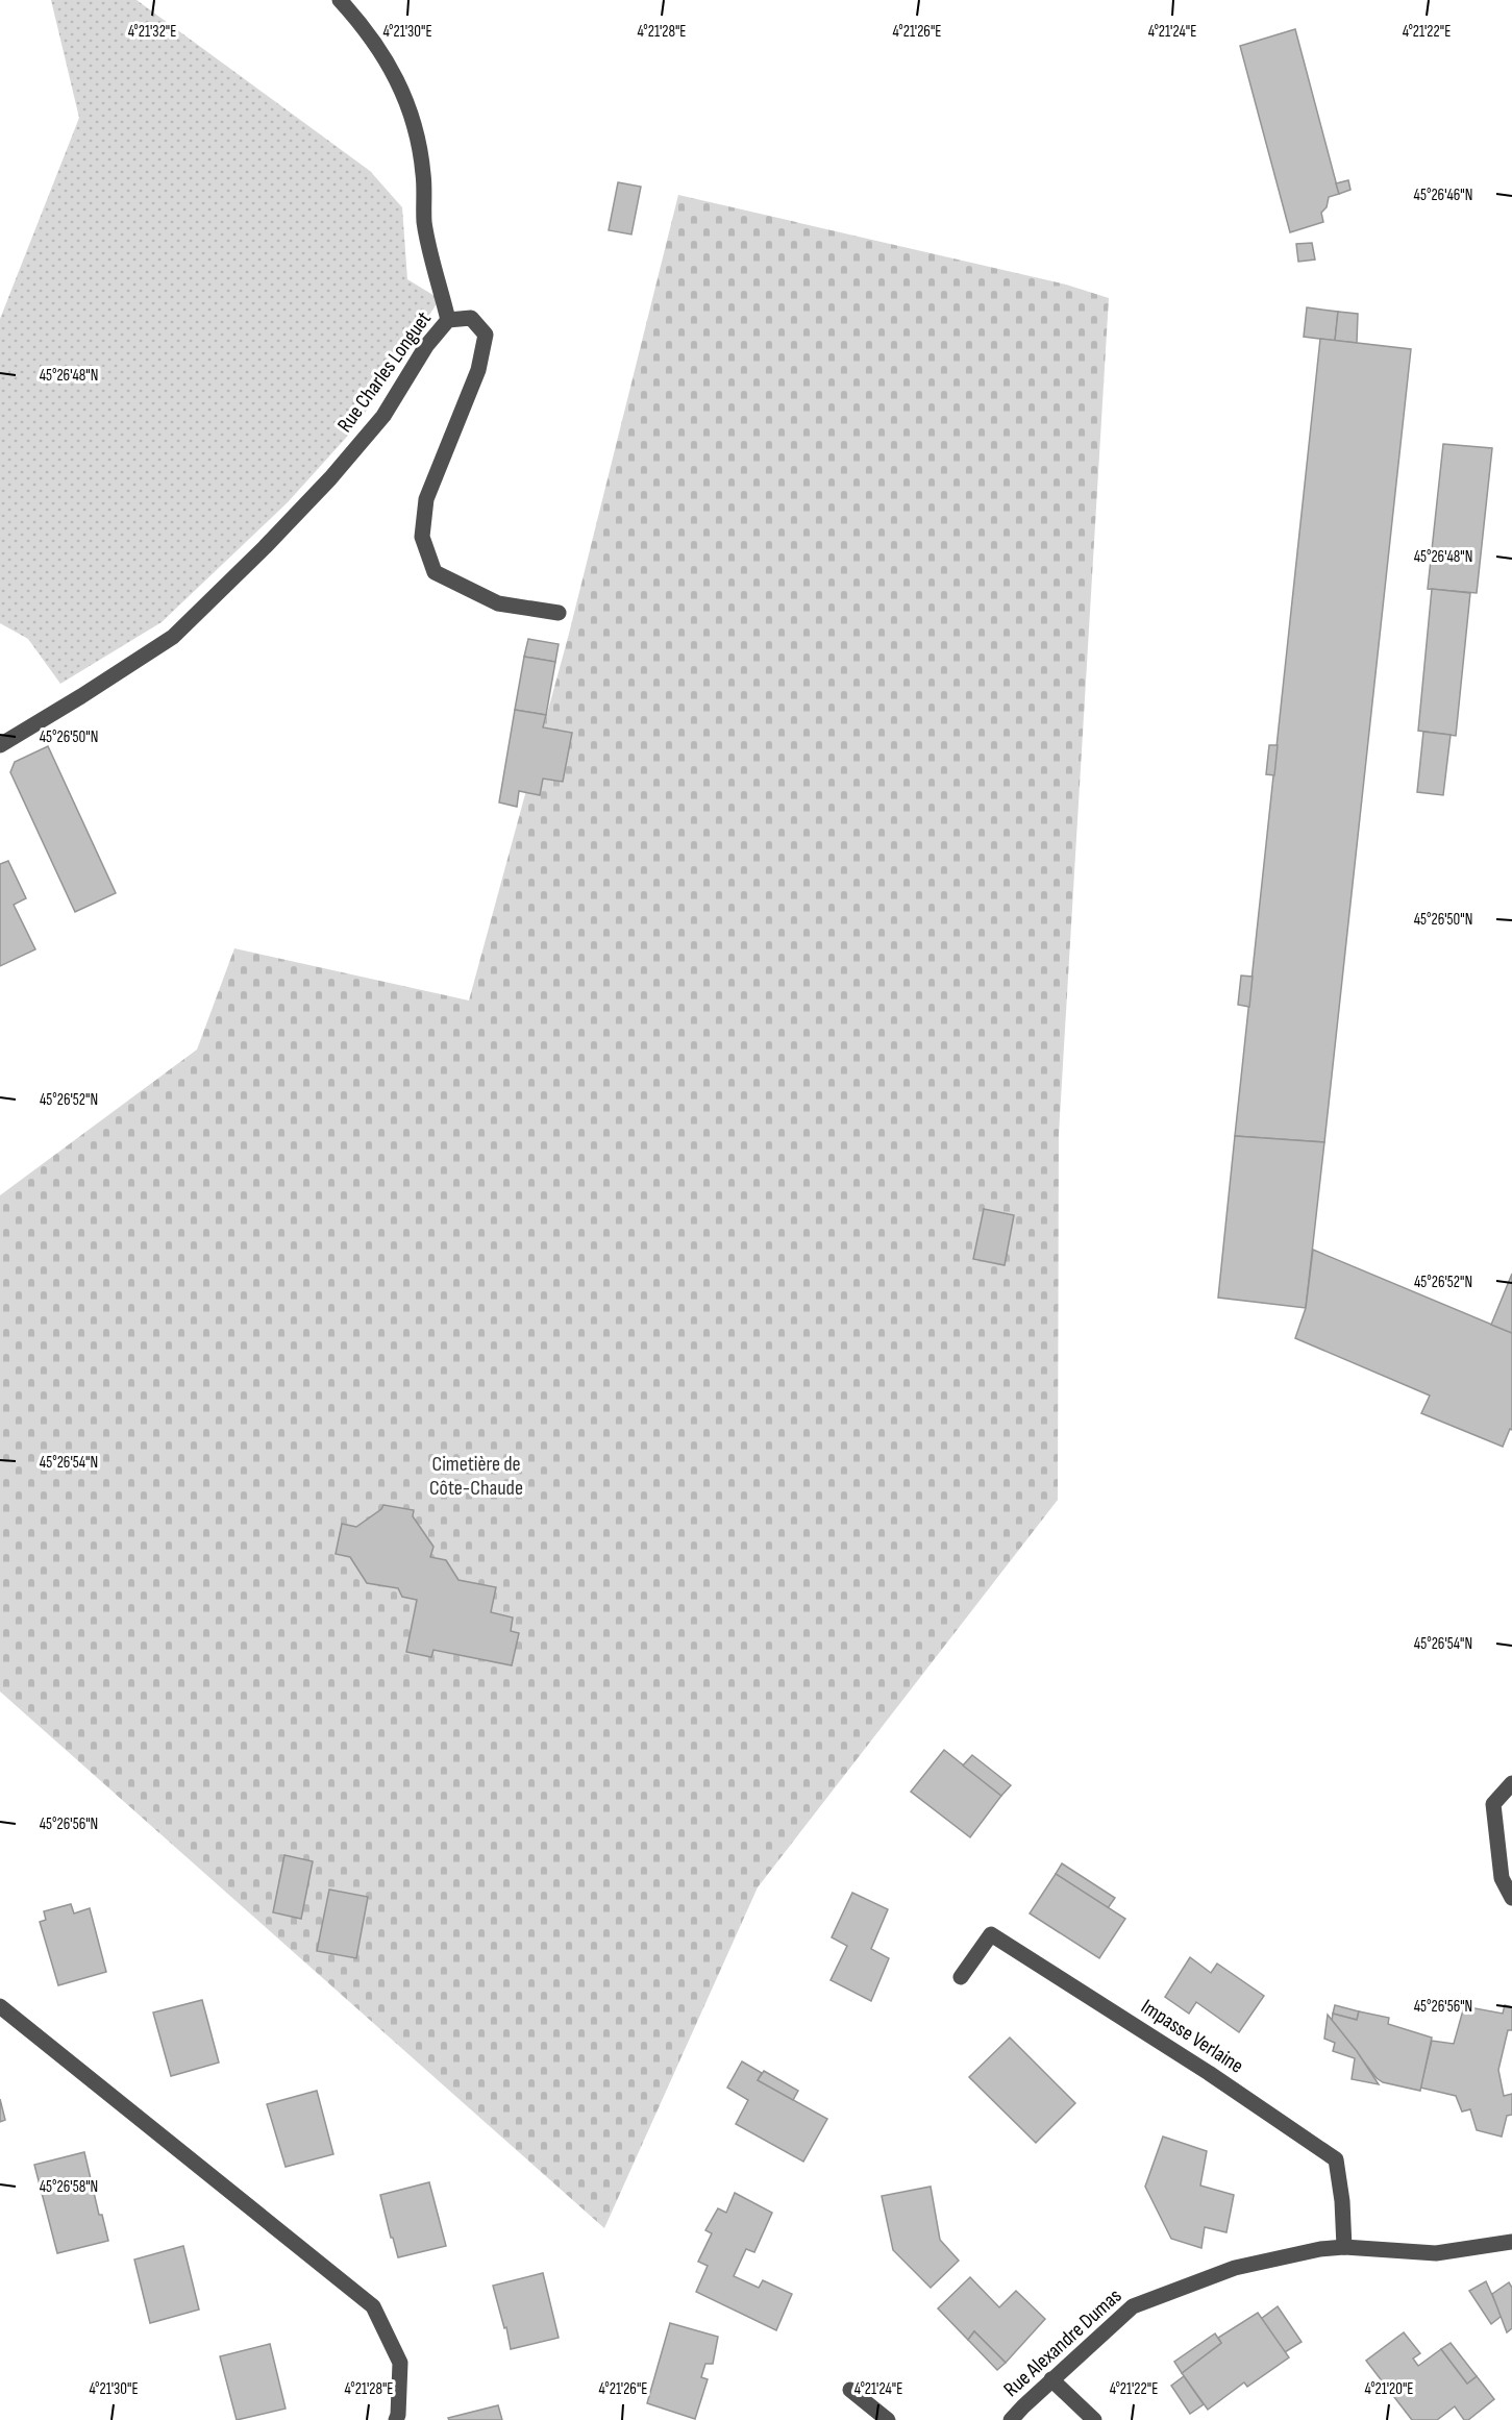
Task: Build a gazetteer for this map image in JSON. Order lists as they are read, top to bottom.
{
  "streets": {
    "street": ["Rue Charles Longuet", "Impasse Verlaine", "Rue Alexandre Dumas"]
  },
  "crossings": [
    ["Impasse Verlaine", "Rue Alexandre Dumas"]
  ],
  "parks": ["Cimetière de Côte-Chaude"],
  "coordinates": [
    "4°21'32\"E",
    "4°21'30\"E",
    "4°21'28\"E",
    "4°21'26\"E",
    "4°21'24\"E",
    "4°21'22\"E",
    "45°26'46\"N",
    "45°26'48\"N",
    "45°26'50\"N",
    "45°26'52\"N",
    "45°26'54\"N",
    "45°26'56\"N",
    "45°26'58\"N",
    "4°21'20\"E"
  ]
}
